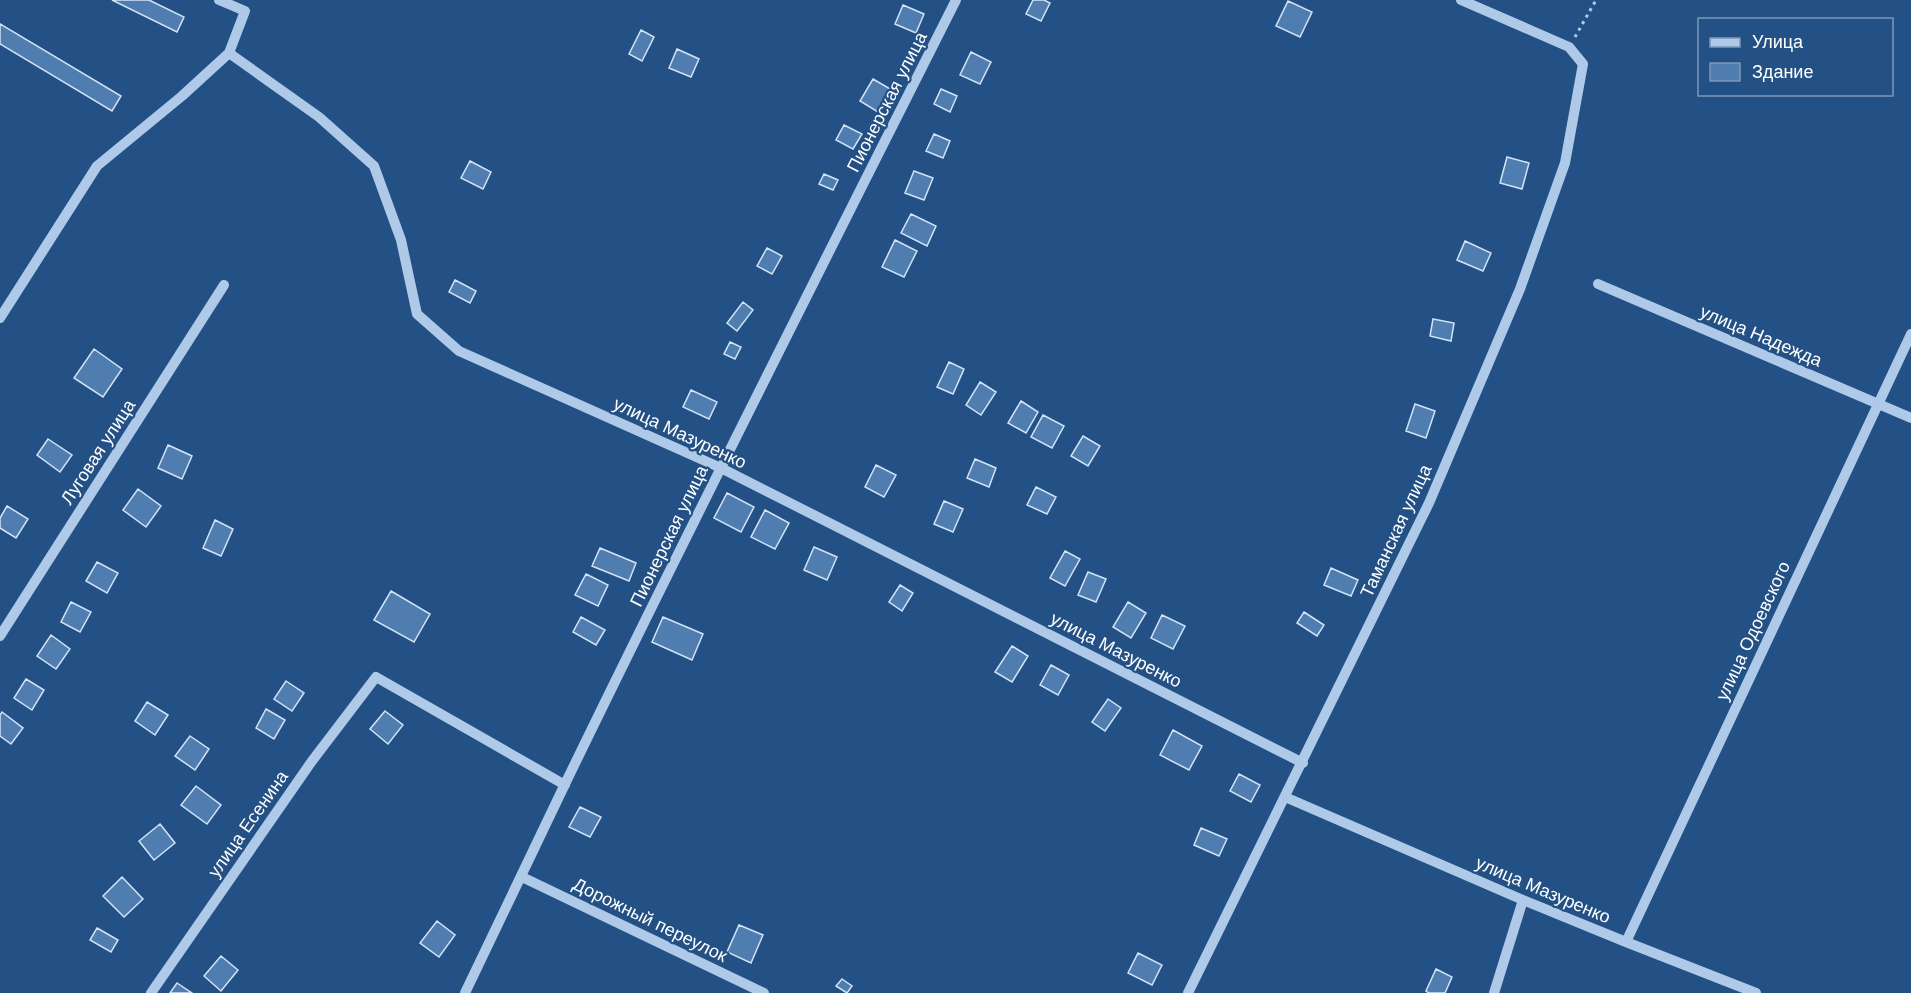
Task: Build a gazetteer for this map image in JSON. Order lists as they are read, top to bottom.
{
  "streets": {
    "street": [
      "Пионерская улица",
      "улица Надежда",
      "улица Мазуренко",
      "Луговая улица",
      "Таманская улица",
      "улица Одоевского",
      "улица Есенина",
      "Дорожный переулок"
    ]
  },
  "crossings": [
    ["Пионерская улица", "улица Мазуренко"],
    ["Пионерская улица", "улица Есенина"],
    ["Пионерская улица", "Дорожный переулок"],
    ["улица Надежда", "улица Одоевского"],
    ["улица Мазуренко", "Таманская улица"],
    ["улица Мазуренко", "улица Одоевского"]
  ],
  "legend": ["Улица", "Здание"]
}
